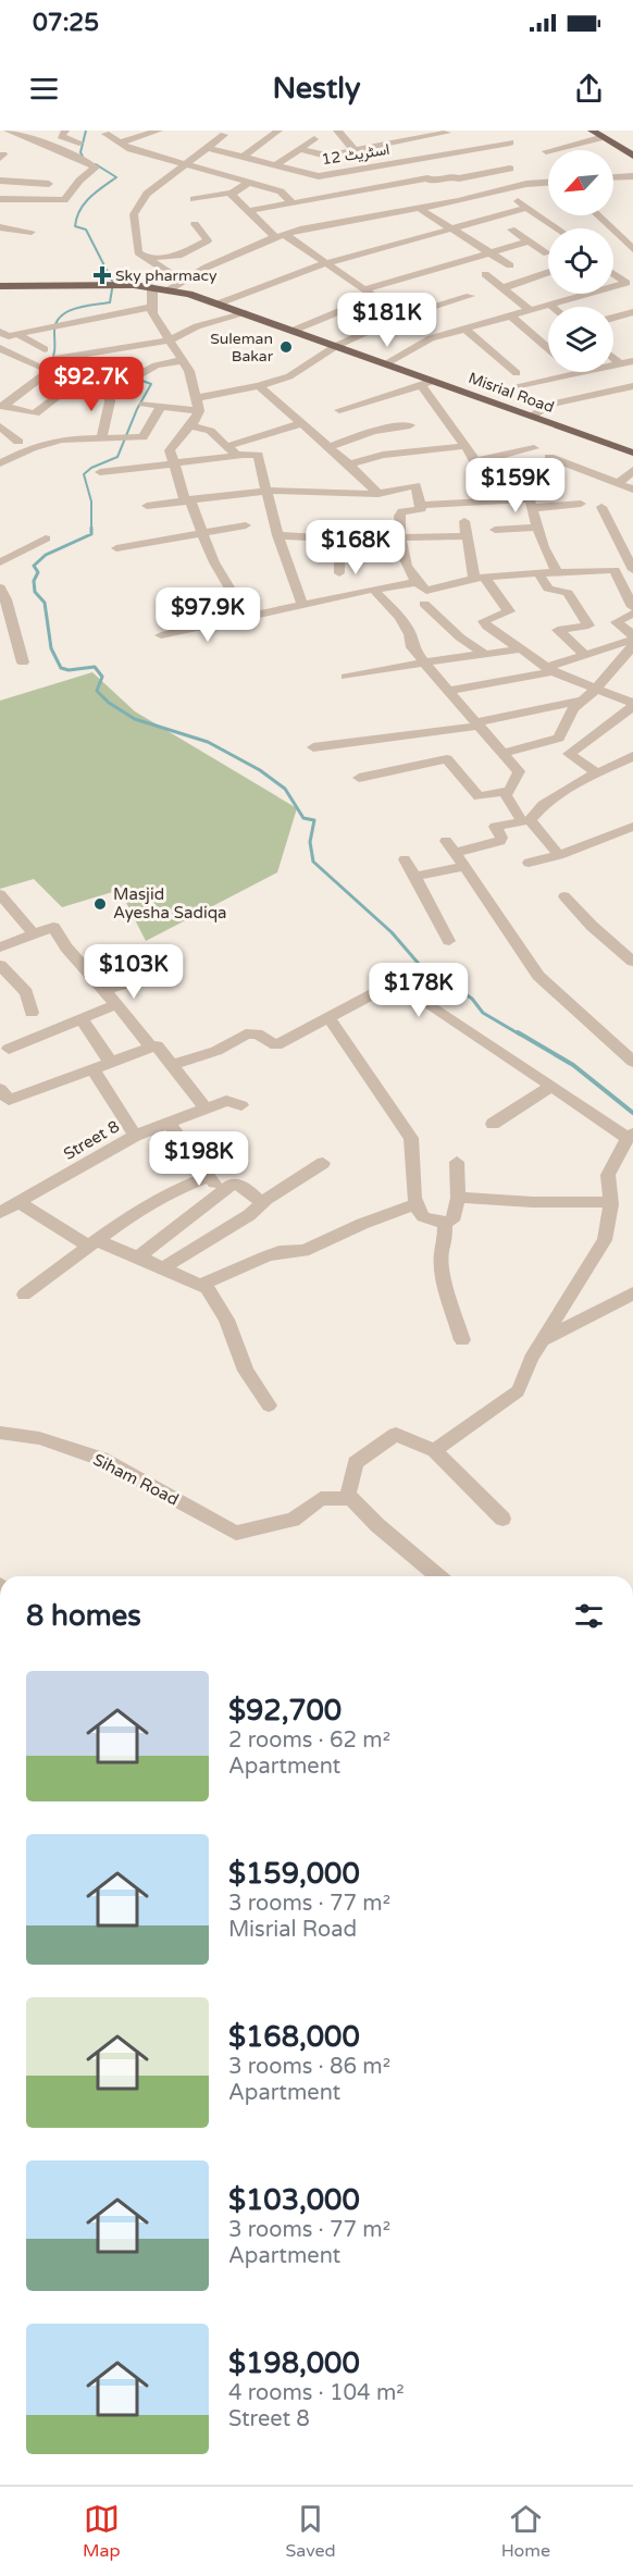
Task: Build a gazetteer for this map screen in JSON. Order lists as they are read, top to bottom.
{
  "streets": {
    "main road": ["Misrial Road"],
    "street": ["اسٹریٹ 12", "Street 8", "Siham Road"]
  },
  "places": {
    "health": ["Sky pharmacy"],
    "other": ["Suleman Bakar", "Masjid Ayesha Sadiqa"]
  },
  "north": "bottom left",
  "page": {
    "status": "07:25",
    "header": "Nestly",
    "price": [
      "$181K",
      "$92.7K",
      "$159K",
      "$168K",
      "$97.9K",
      "$103K",
      "$178K",
      "$198K"
    ],
    "heading": "8 homes",
    "list": [
      {
        "name": "$92,700",
        "note": "2 rooms · 62 m² · Apartment"
      },
      {
        "name": "$159,000",
        "note": "3 rooms · 77 m² · Misrial Road"
      },
      {
        "name": "$168,000",
        "note": "3 rooms · 86 m² · Apartment"
      },
      {
        "name": "$103,000",
        "note": "3 rooms · 77 m² · Apartment"
      },
      {
        "name": "$198,000",
        "note": "4 rooms · 104 m² · Street 8"
      }
    ],
    "tabs": ["Map", "Saved", "Home"]
  }
}
